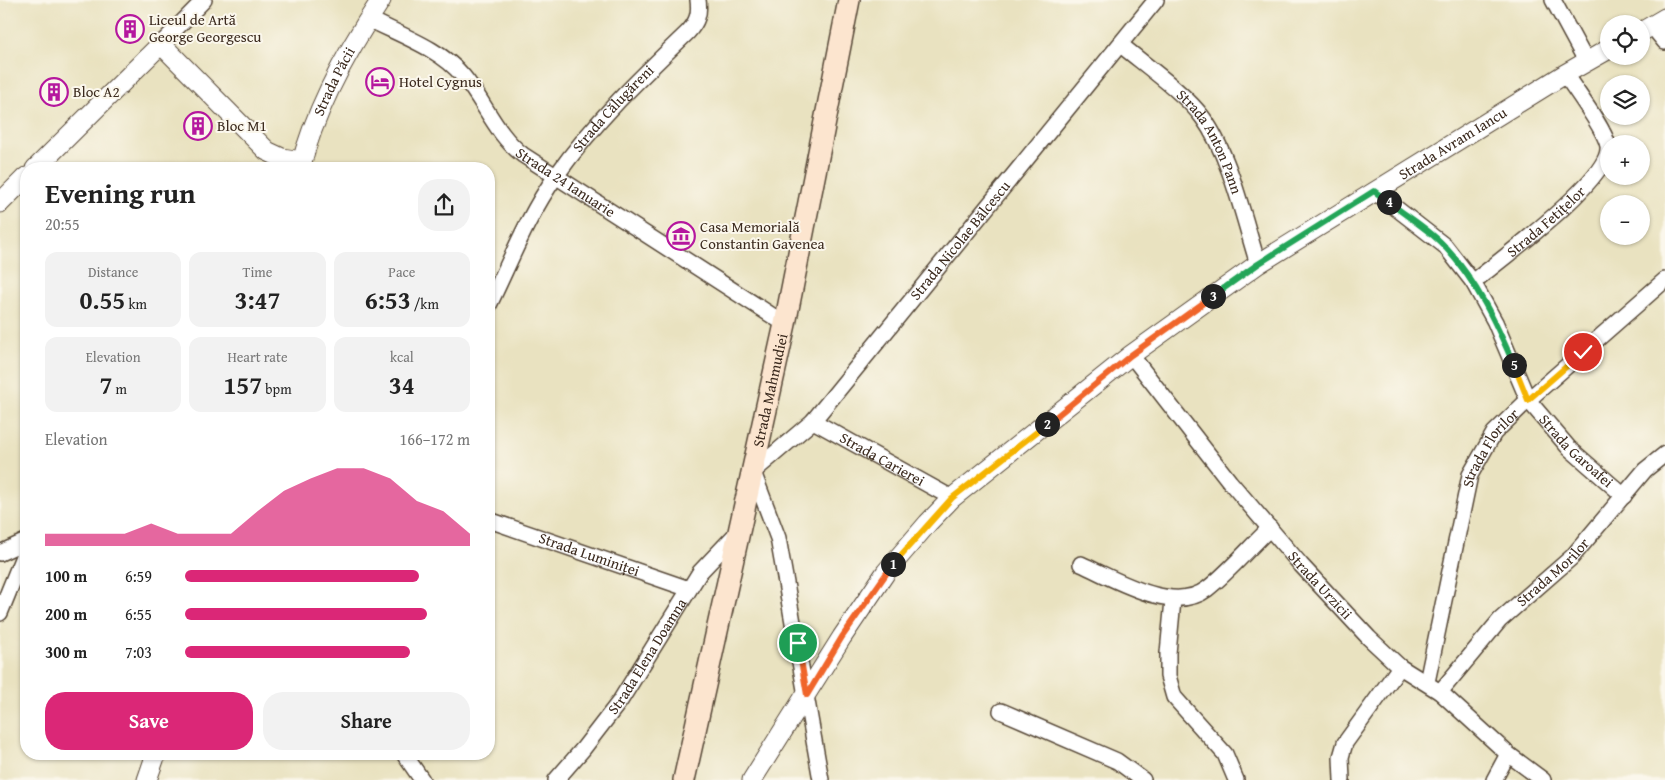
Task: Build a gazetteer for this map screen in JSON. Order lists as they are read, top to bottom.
{
  "streets": {
    "main road": ["Strada Mahmudiei"],
    "street": [
      "Strada Păcii",
      "Strada Călugăreni",
      "Strada Avram Iancu",
      "Strada Anton Pann",
      "Strada 24 Ianuarie",
      "Strada Fetițelor",
      "Strada Nicolae Bălcescu",
      "Strada Garoafei",
      "Strada Florilor",
      "Strada Carierei",
      "Strada Luminiței",
      "Strada Morilor",
      "Strada Urzicii",
      "Strada Elena Doamna"
    ]
  },
  "crossings": [
    ["Strada Păcii", "Strada 24 Ianuarie"],
    ["Strada Călugăreni", "Strada 24 Ianuarie"],
    ["Strada Avram Iancu", "Strada Anton Pann"],
    ["Strada Avram Iancu", "Strada Fetițelor"],
    ["Strada Avram Iancu", "Strada Garoafei"],
    ["Strada Avram Iancu", "Strada Carierei"],
    ["Strada Avram Iancu", "Strada Urzicii"],
    ["Strada Anton Pann", "Strada Nicolae Bălcescu"],
    ["Strada 24 Ianuarie", "Strada Mahmudiei"],
    ["Strada Fetițelor", "Strada Garoafei"],
    ["Strada Nicolae Bălcescu", "Strada Mahmudiei"],
    ["Strada Nicolae Bălcescu", "Strada Carierei"],
    ["Strada Mahmudiei", "Strada Elena Doamna"],
    ["Strada Garoafei", "Strada Florilor"],
    ["Strada Garoafei", "Strada Morilor"],
    ["Strada Florilor", "Strada Urzicii"],
    ["Strada Luminiței", "Strada Elena Doamna"],
    ["Strada Morilor", "Strada Urzicii"]
  ],
  "places": {
    "building": ["Liceul de Artă George Georgescu", "Bloc A2", "Bloc M1"],
    "hotel": ["Hotel Cygnus"],
    "museum": ["Casa Memorială Constantin Gavenea"]
  },
  "page": {
    "map_buttons": ["+", "−"],
    "heading": ["Evening run", "20:55"],
    "pins": [
      "4",
      "3",
      "5",
      "2",
      "1"
    ],
    "stats": [
      ["Distance", "0.55 km"],
      ["Time", "3:47"],
      ["Pace", "6:53 /km"],
      ["Elevation", "7 m"],
      ["Heart rate", "157 bpm"],
      ["kcal", "34"]
    ],
    "chart": ["Elevation", "166–172 m"],
    "list": [
      {
        "name": "100 m",
        "note": "6:59"
      },
      {
        "name": "200 m",
        "note": "6:55"
      },
      {
        "name": "300 m",
        "note": "7:03"
      }
    ],
    "buttons": ["Save", "Share"]
  }
}
